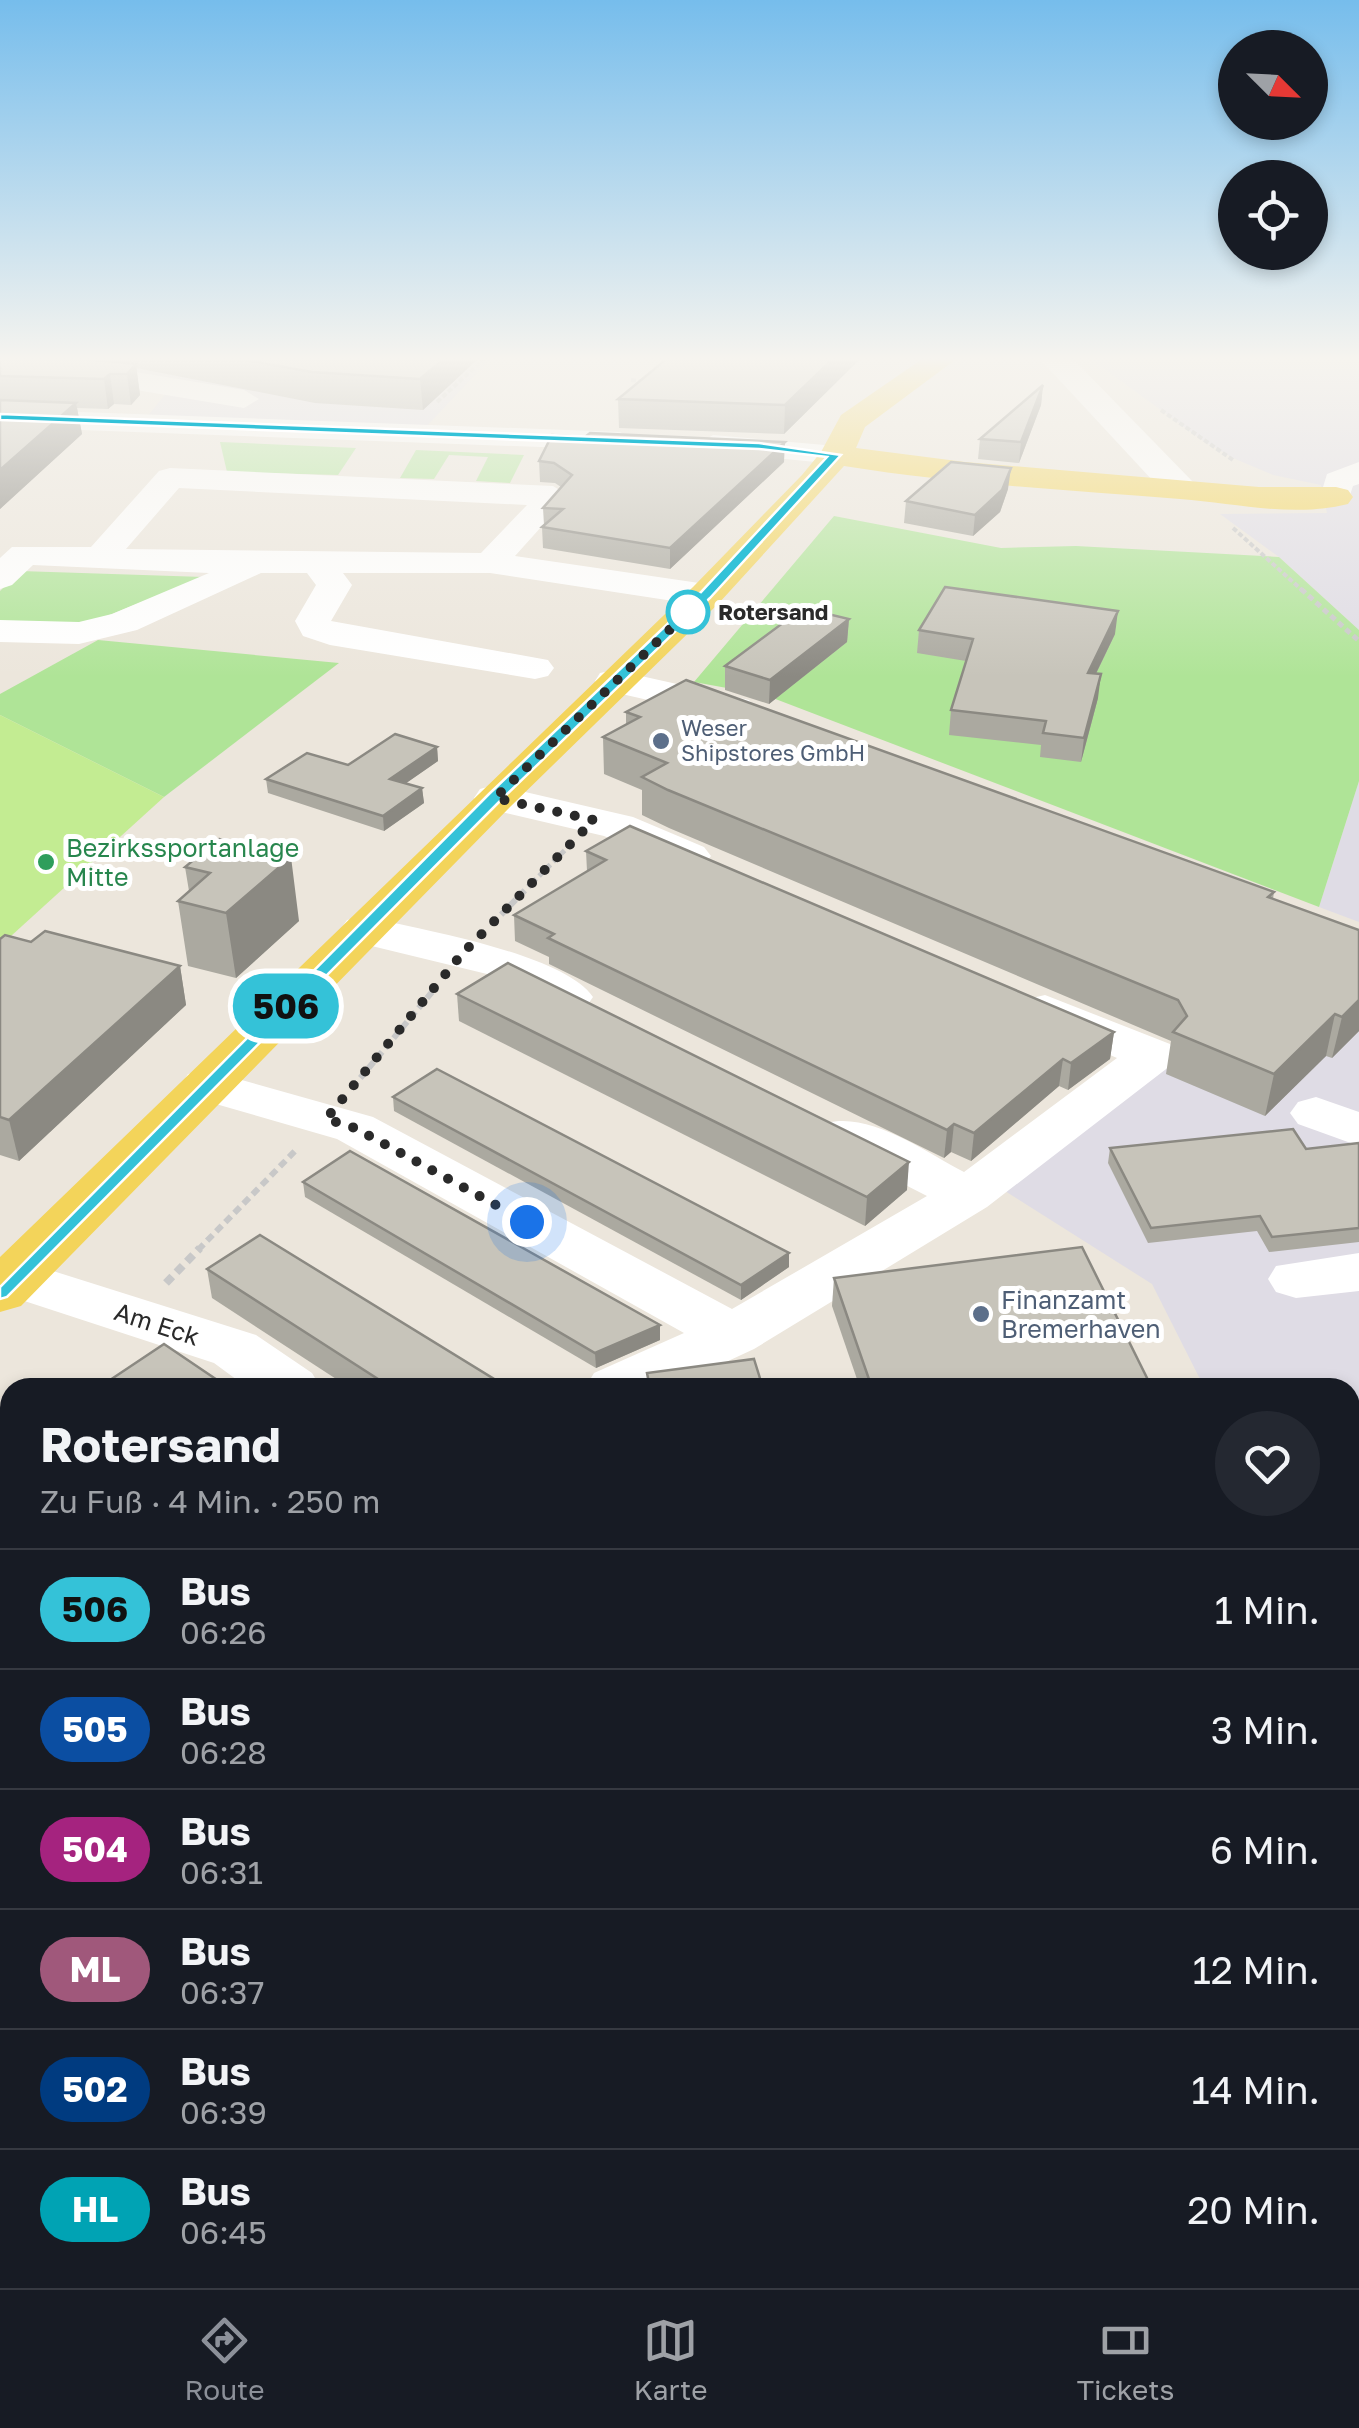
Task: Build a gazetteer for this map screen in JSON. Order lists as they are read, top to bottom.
{
  "streets": {
    "street": ["Am Eck"]
  },
  "places": [
    "Rotersand",
    "Weser Shipstores GmbH",
    "Bezirkssportanlage Mitte",
    "Finanzamt Bremerhaven"
  ],
  "lines": ["bus line 506"],
  "north": "bottom right",
  "page": {
    "on_map": "506",
    "heading": ["Rotersand", "Zu Fuß · 4 Min. · 250 m"],
    "list": [
      {
        "mark": "506",
        "name": "Bus",
        "note": "06:26",
        "value": "1 Min."
      },
      {
        "mark": "505",
        "name": "Bus",
        "note": "06:28",
        "value": "3 Min."
      },
      {
        "mark": "504",
        "name": "Bus",
        "note": "06:31",
        "value": "6 Min."
      },
      {
        "mark": "ML",
        "name": "Bus",
        "note": "06:37",
        "value": "12 Min."
      },
      {
        "mark": "502",
        "name": "Bus",
        "note": "06:39",
        "value": "14 Min."
      },
      {
        "mark": "HL",
        "name": "Bus",
        "note": "06:45",
        "value": "20 Min."
      }
    ],
    "tabs": ["Route", "Karte", "Tickets"]
  }
}
